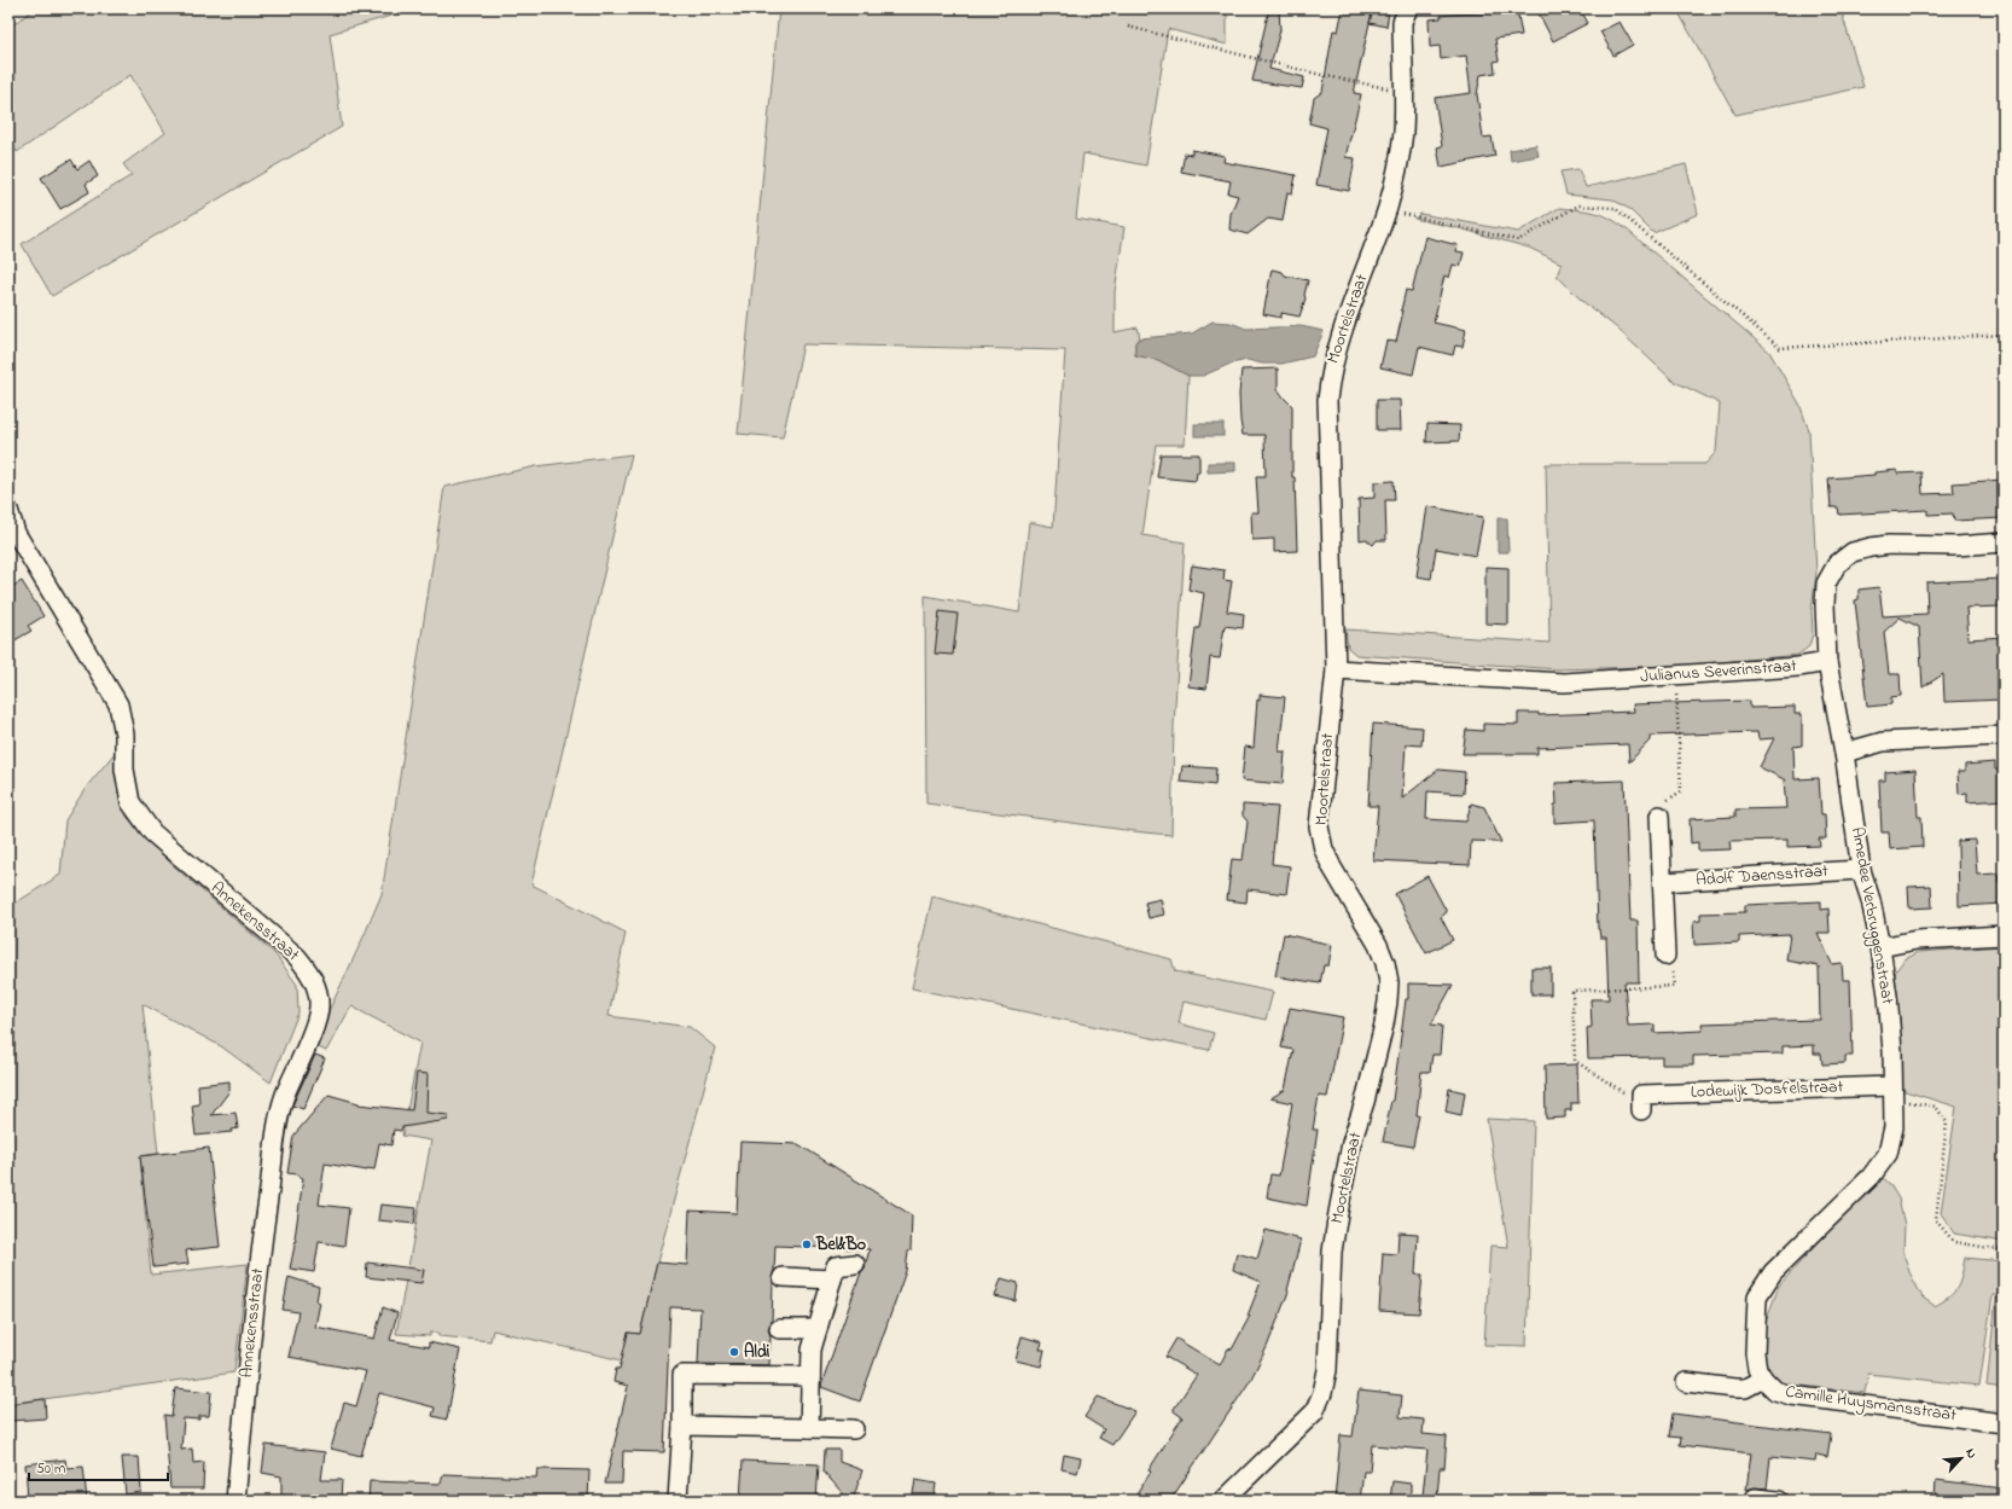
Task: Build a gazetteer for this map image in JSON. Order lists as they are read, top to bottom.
{
  "streets": {
    "street": [
      "Moortelstraat",
      "Julianus Severinstraat",
      "Adolf Daensstraat",
      "Amedee Verbruggenstraat",
      "Annekensstraat",
      "Lodewijk Dosfelstraat",
      "Camille Huysmansstraat"
    ]
  },
  "crossings": [
    ["Moortelstraat", "Julianus Severinstraat"],
    ["Julianus Severinstraat", "Amedee Verbruggenstraat"],
    ["Adolf Daensstraat", "Amedee Verbruggenstraat"],
    ["Amedee Verbruggenstraat", "Lodewijk Dosfelstraat"],
    ["Amedee Verbruggenstraat", "Camille Huysmansstraat"]
  ],
  "places": ["Bel&Bo", "Aldi"],
  "scale_bar": "50 m",
  "north": "top right"
}
